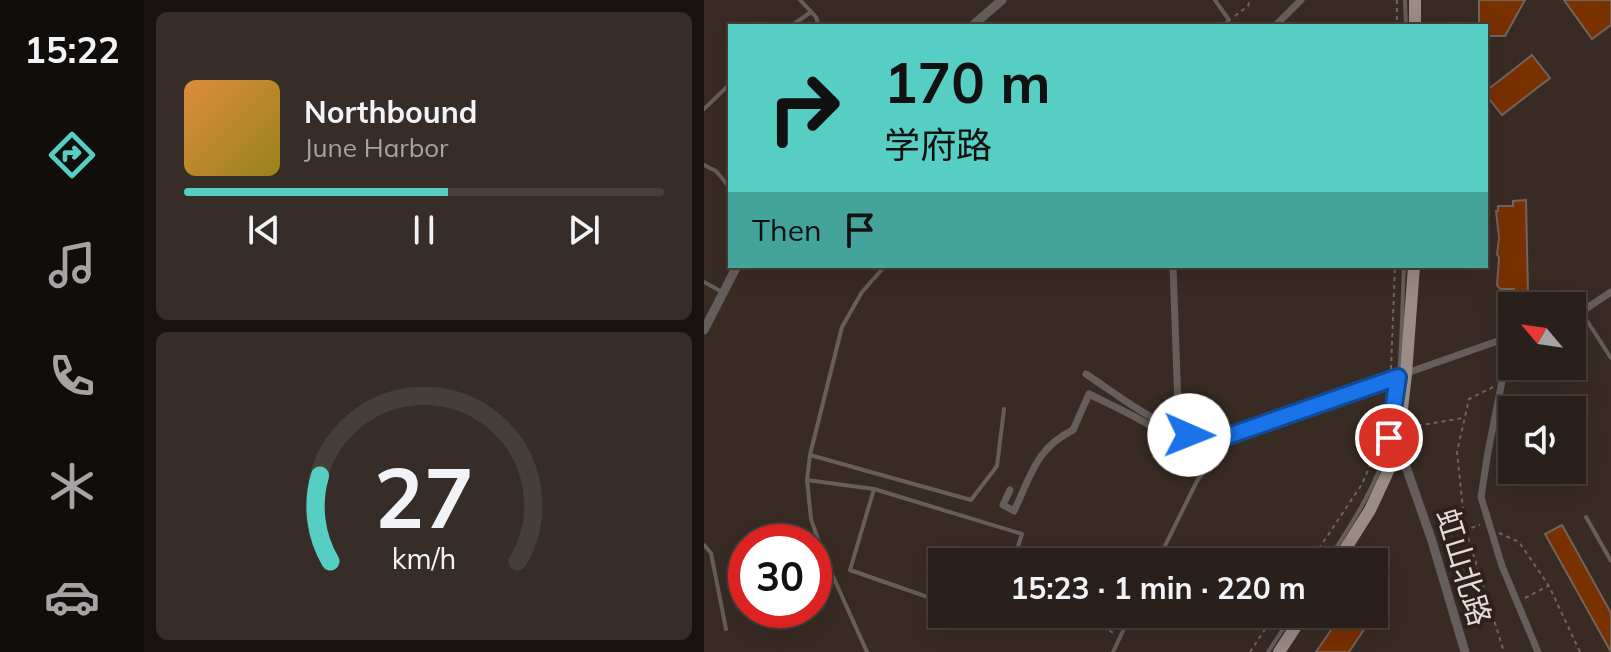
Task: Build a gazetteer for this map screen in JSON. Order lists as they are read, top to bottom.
{
  "streets": {
    "street": ["虹山北路"]
  },
  "north": "top left",
  "page": {
    "tabs": "15:22",
    "turn": ["170 m", "学府路"],
    "song": ["Northbound", "June Harbor"],
    "then": "Then",
    "limit": "30",
    "trip": "15:23 · 1 min · 220 m",
    "gauge": ["27", "km/h"]
  }
}
